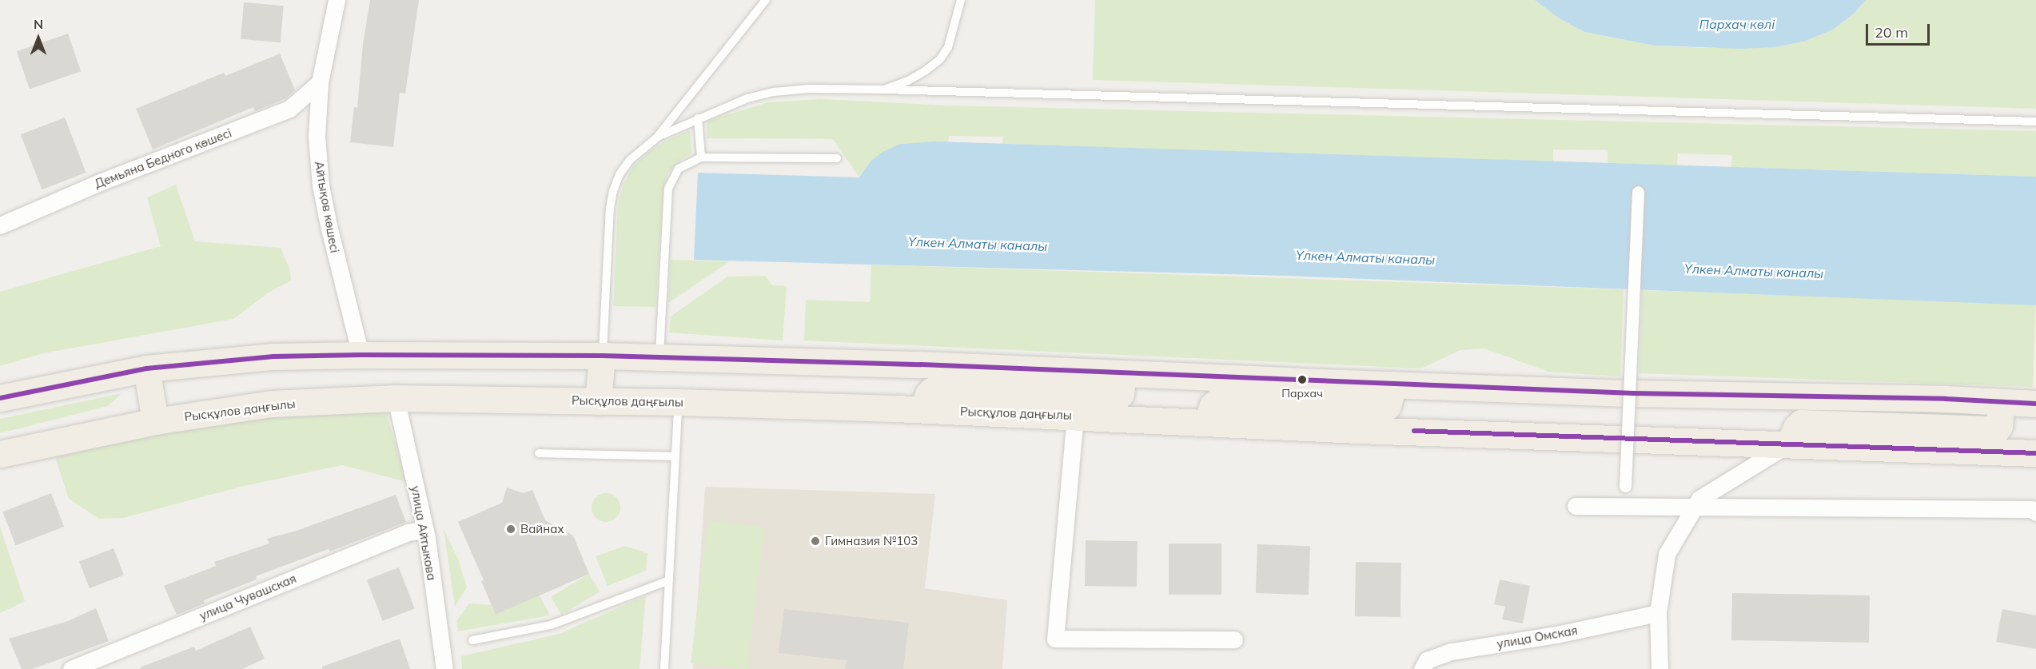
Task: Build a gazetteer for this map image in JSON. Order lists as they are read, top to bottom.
{
  "streets": {
    "main road": ["Рысқұлов даңғылы"],
    "street": [
      "Демьяна Бедного көшесі",
      "Айтықов көшесі",
      "улица Айтыкова",
      "улица Чувашская",
      "улица Омская"
    ]
  },
  "crossings": [
    ["Демьяна Бедного көшесі", "Айтықов көшесі"],
    ["Рысқұлов даңғылы", "улица Айтыкова"],
    ["улица Айтыкова", "улица Чувашская"]
  ],
  "water": ["Пархач көлі", "Үлкен Алматы каналы"],
  "places": ["Пархач", "Вайнах", "Гимназия №103"],
  "scale_bar": "20 m",
  "north": "top"
}
